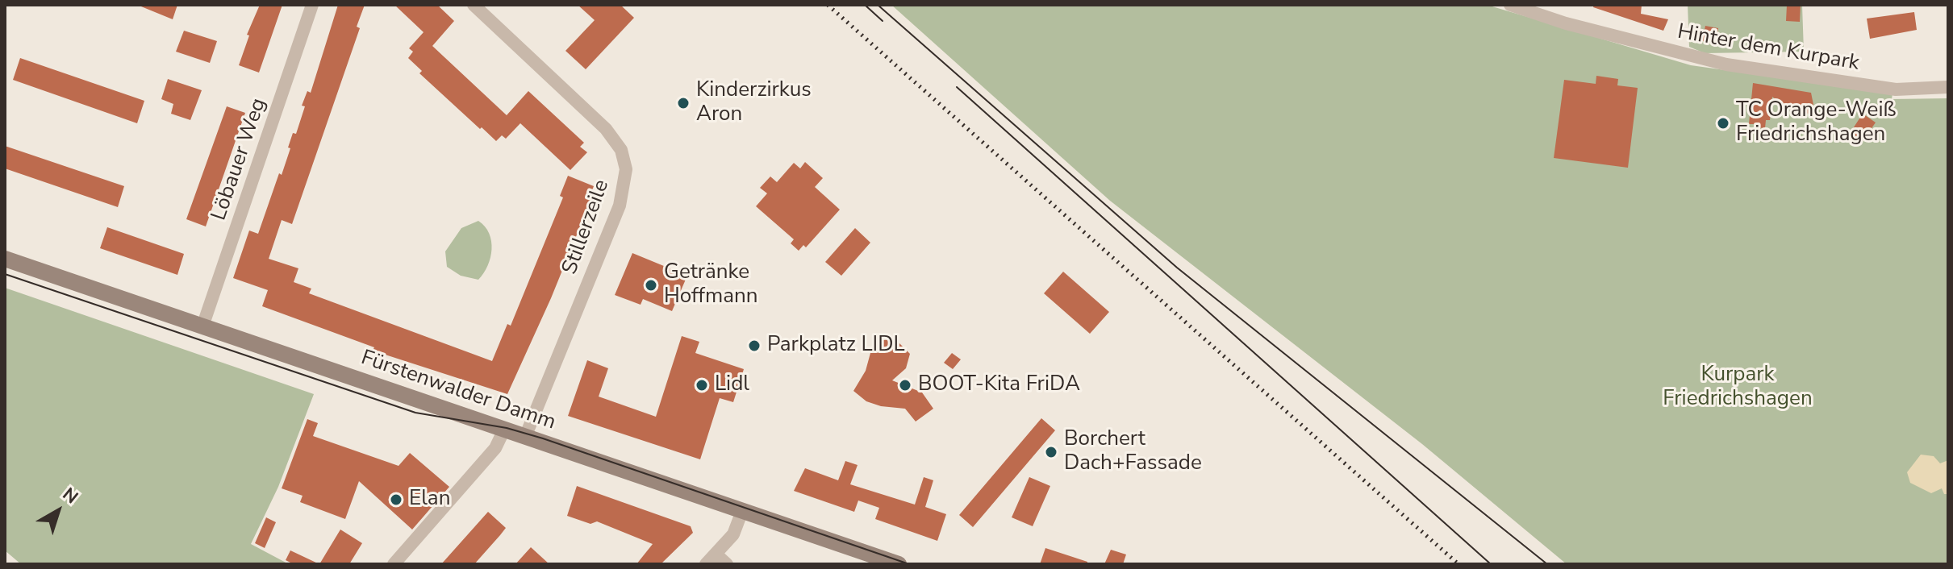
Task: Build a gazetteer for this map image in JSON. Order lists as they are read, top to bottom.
{
  "streets": {
    "main road": ["Fürstenwalder Damm"],
    "street": ["Hinter dem Kurpark", "Löbauer Weg", "Stillerzeile"]
  },
  "crossings": [
    ["Löbauer Weg", "Fürstenwalder Damm"],
    ["Stillerzeile", "Fürstenwalder Damm"]
  ],
  "parks": ["Kurpark Friedrichshagen"],
  "places": [
    "Kinderzirkus Aron",
    "TC Orange-Weiß Friedrichshagen",
    "Getränke Hoffmann",
    "Parkplatz LIDL",
    "Lidl",
    "BOOT-Kita FriDA",
    "Borchert Dach+Fassade",
    "Elan"
  ],
  "north": "top right"
}
